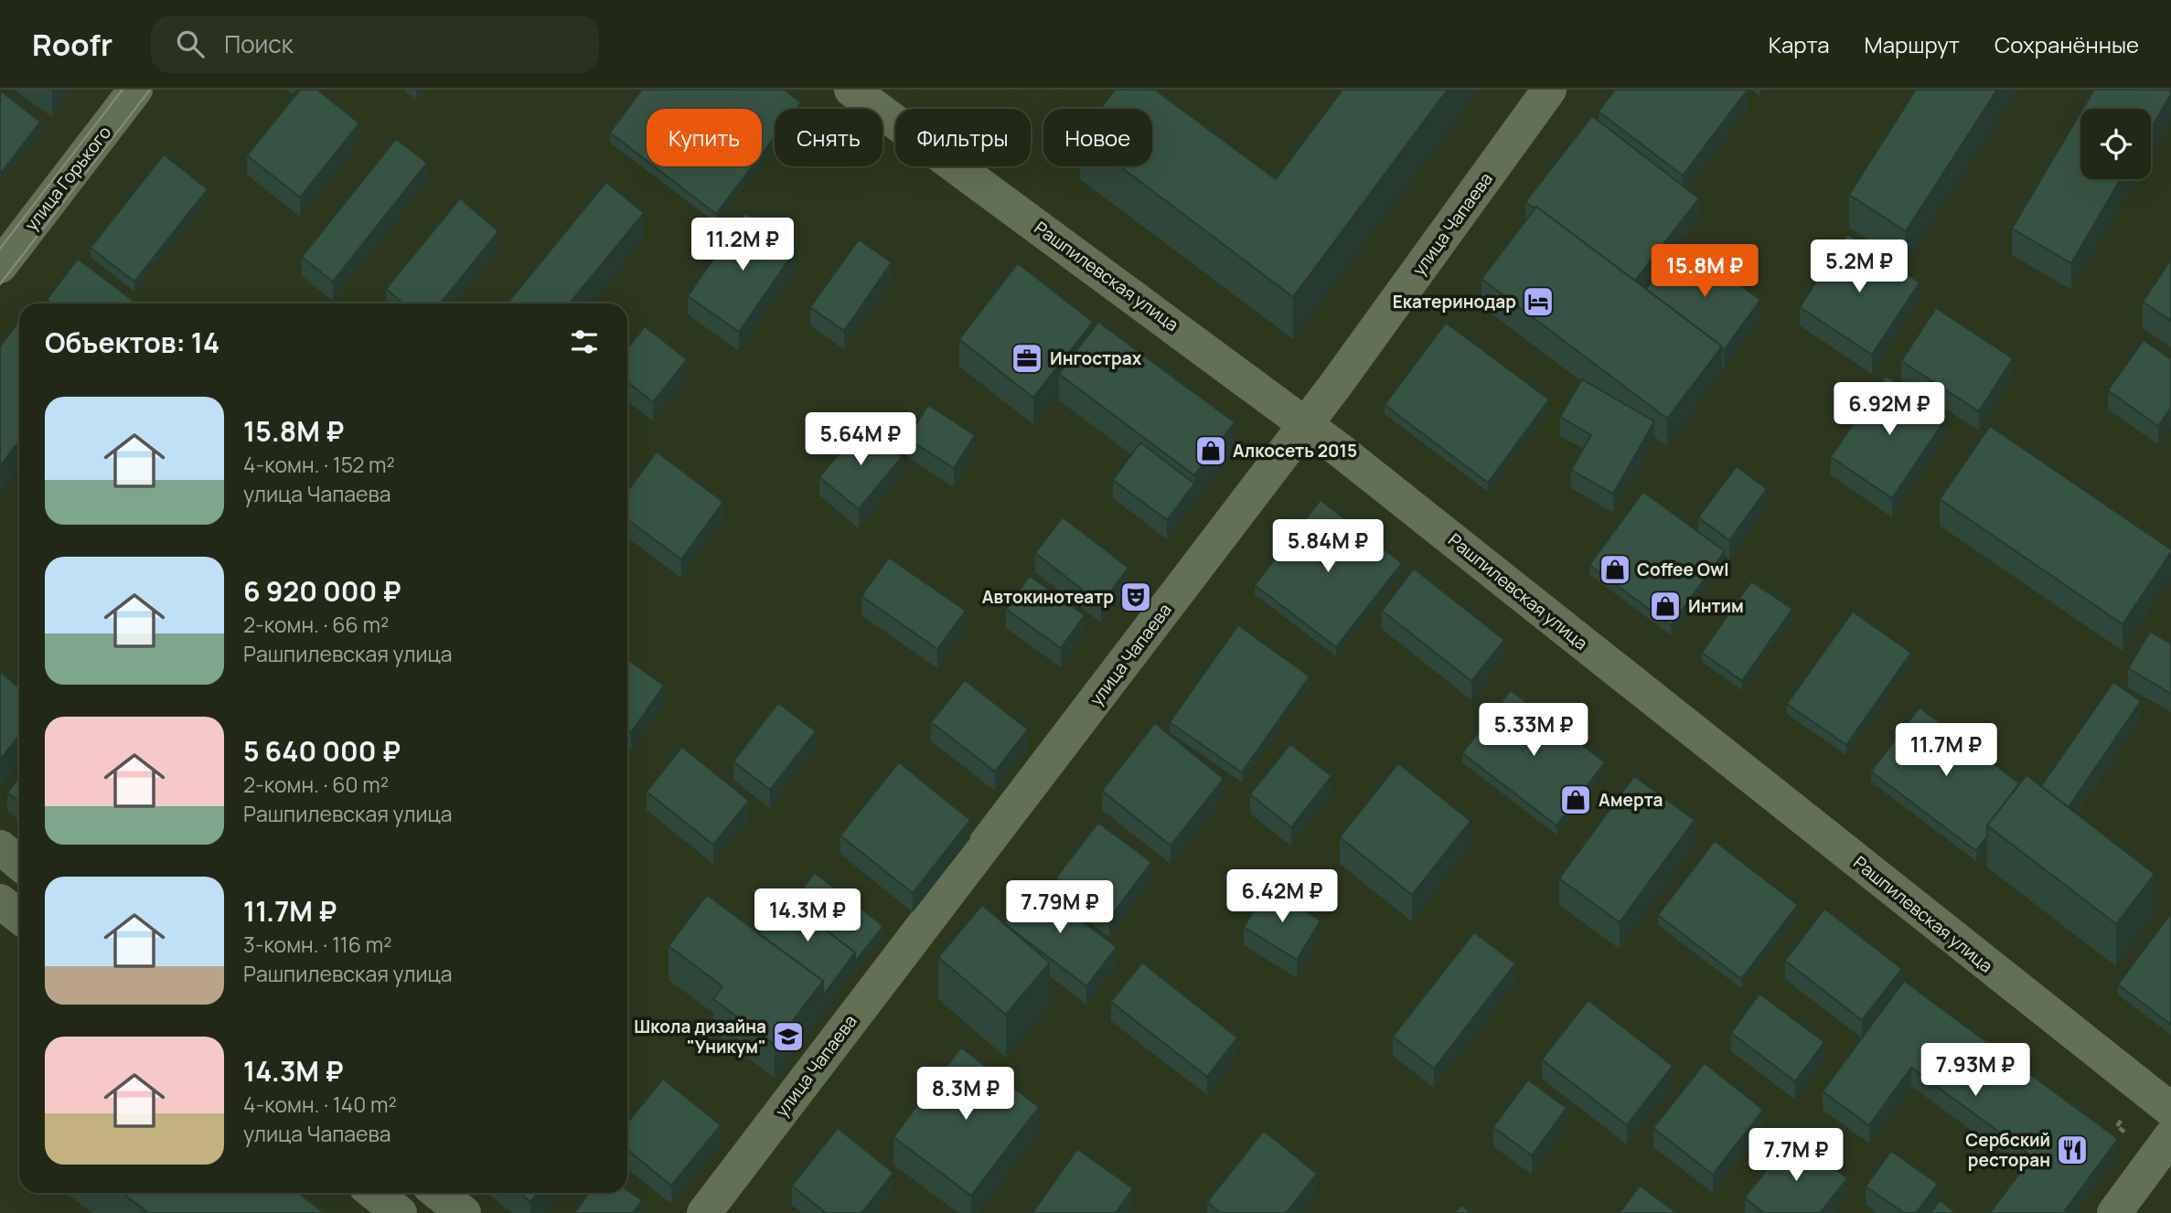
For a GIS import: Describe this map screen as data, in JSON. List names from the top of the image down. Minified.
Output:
{"streets":{"street":["улица Горького","улица Чапаева","Рашпилевская улица"]},"crossings":[["улица Чапаева","Рашпилевская улица"]],"places":{"hotel":["Екатеринодар"],"office":["Ингострах"],"shop":["Алкосеть 2015","Coffee Owl","Интим","Амерта"],"theatre":["Автокинотеатр"],"school or university":["Школа дизайна \"Уникум\""],"restaurant":["Сербский ресторан"]},"page":{"header":"Roofr","search":"Поиск","nav":["Карта","Маршрут","Сохранённые"],"chip":["Купить","Снять","Фильтры","Новое"],"price":["11.2M ₽","5.2M ₽","15.8M ₽","6.92M ₽","5.64M ₽","5.84M ₽","5.33M ₽","11.7M ₽","6.42M ₽","7.79M ₽","14.3M ₽","7.93M ₽","8.3M ₽","7.7M ₽"],"heading":"Объектов: 14","list":[{"name":"15.8M ₽","note":"4-комн. · 152 m² · улица Чапаева"},{"name":"6 920 000 ₽","note":"2-комн. · 66 m² · Рашпилевская улица"},{"name":"5 640 000 ₽","note":"2-комн. · 60 m² · Рашпилевская улица"},{"name":"11.7M ₽","note":"3-комн. · 116 m² · Рашпилевская улица"},{"name":"14.3M ₽","note":"4-комн. · 140 m² · улица Чапаева"}]}}
